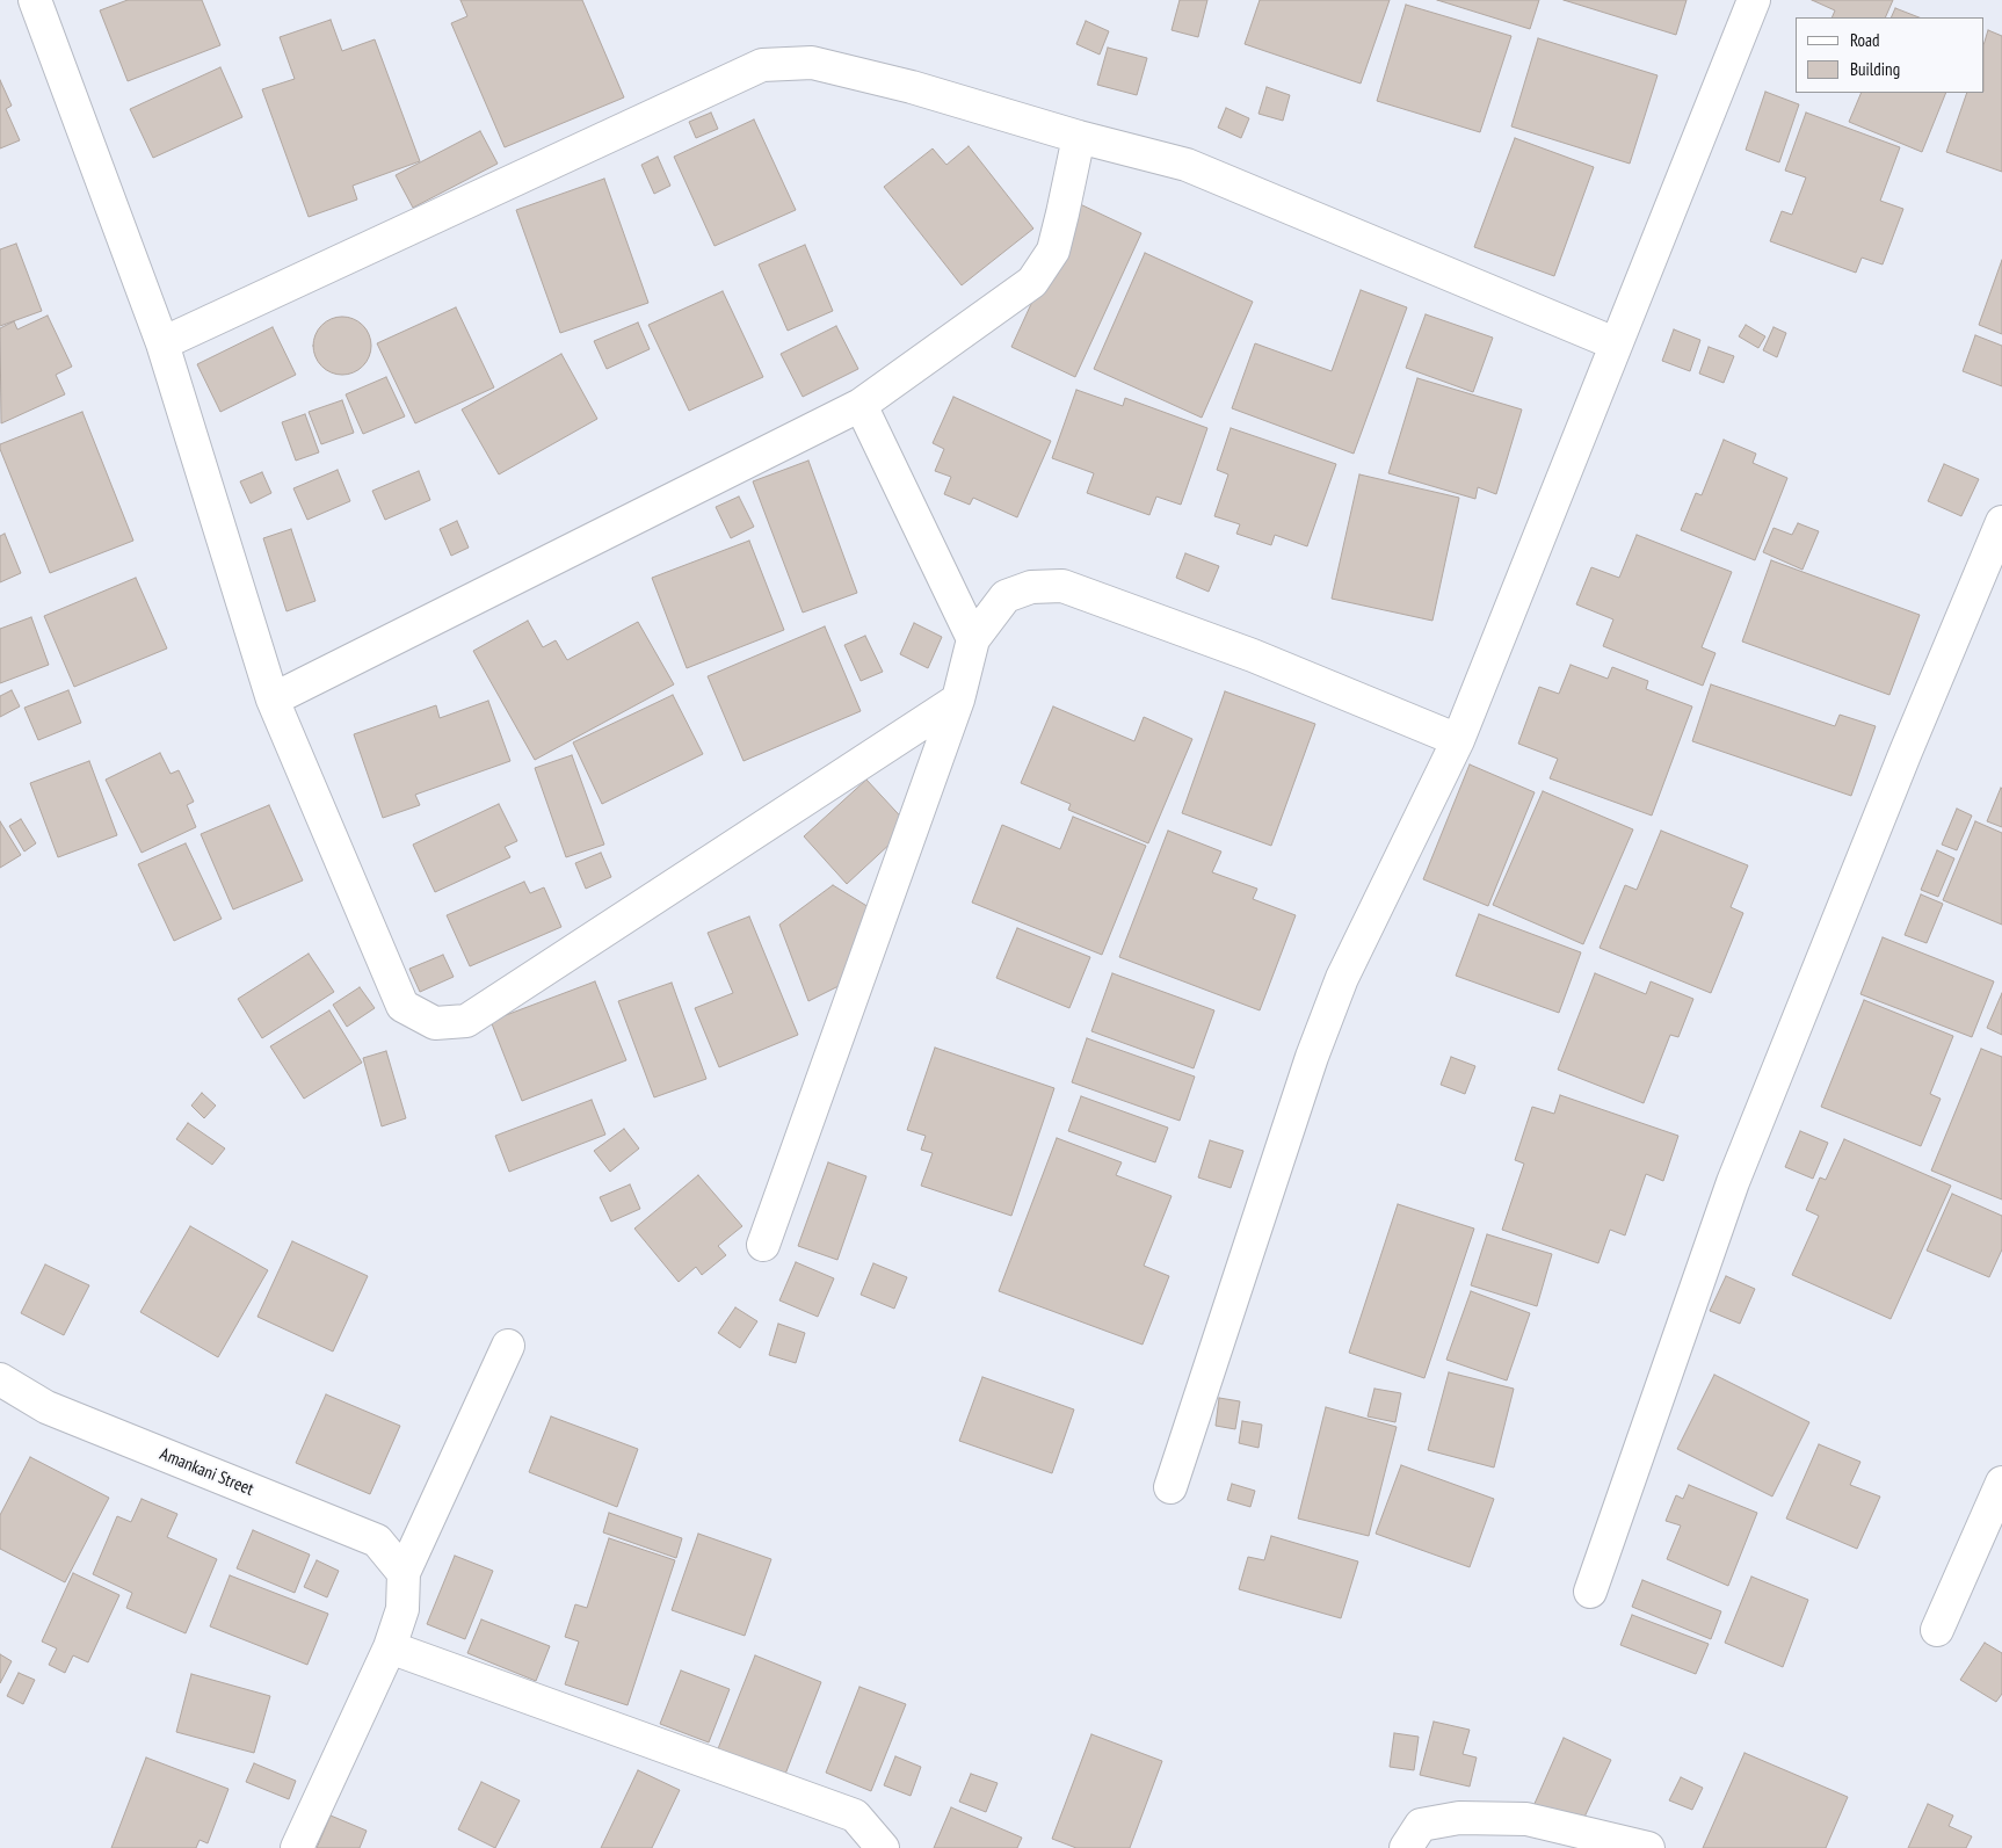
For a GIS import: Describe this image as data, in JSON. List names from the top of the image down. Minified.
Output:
{"streets":{"street":["Amankani Street"]},"legend":["Road","Building"]}
